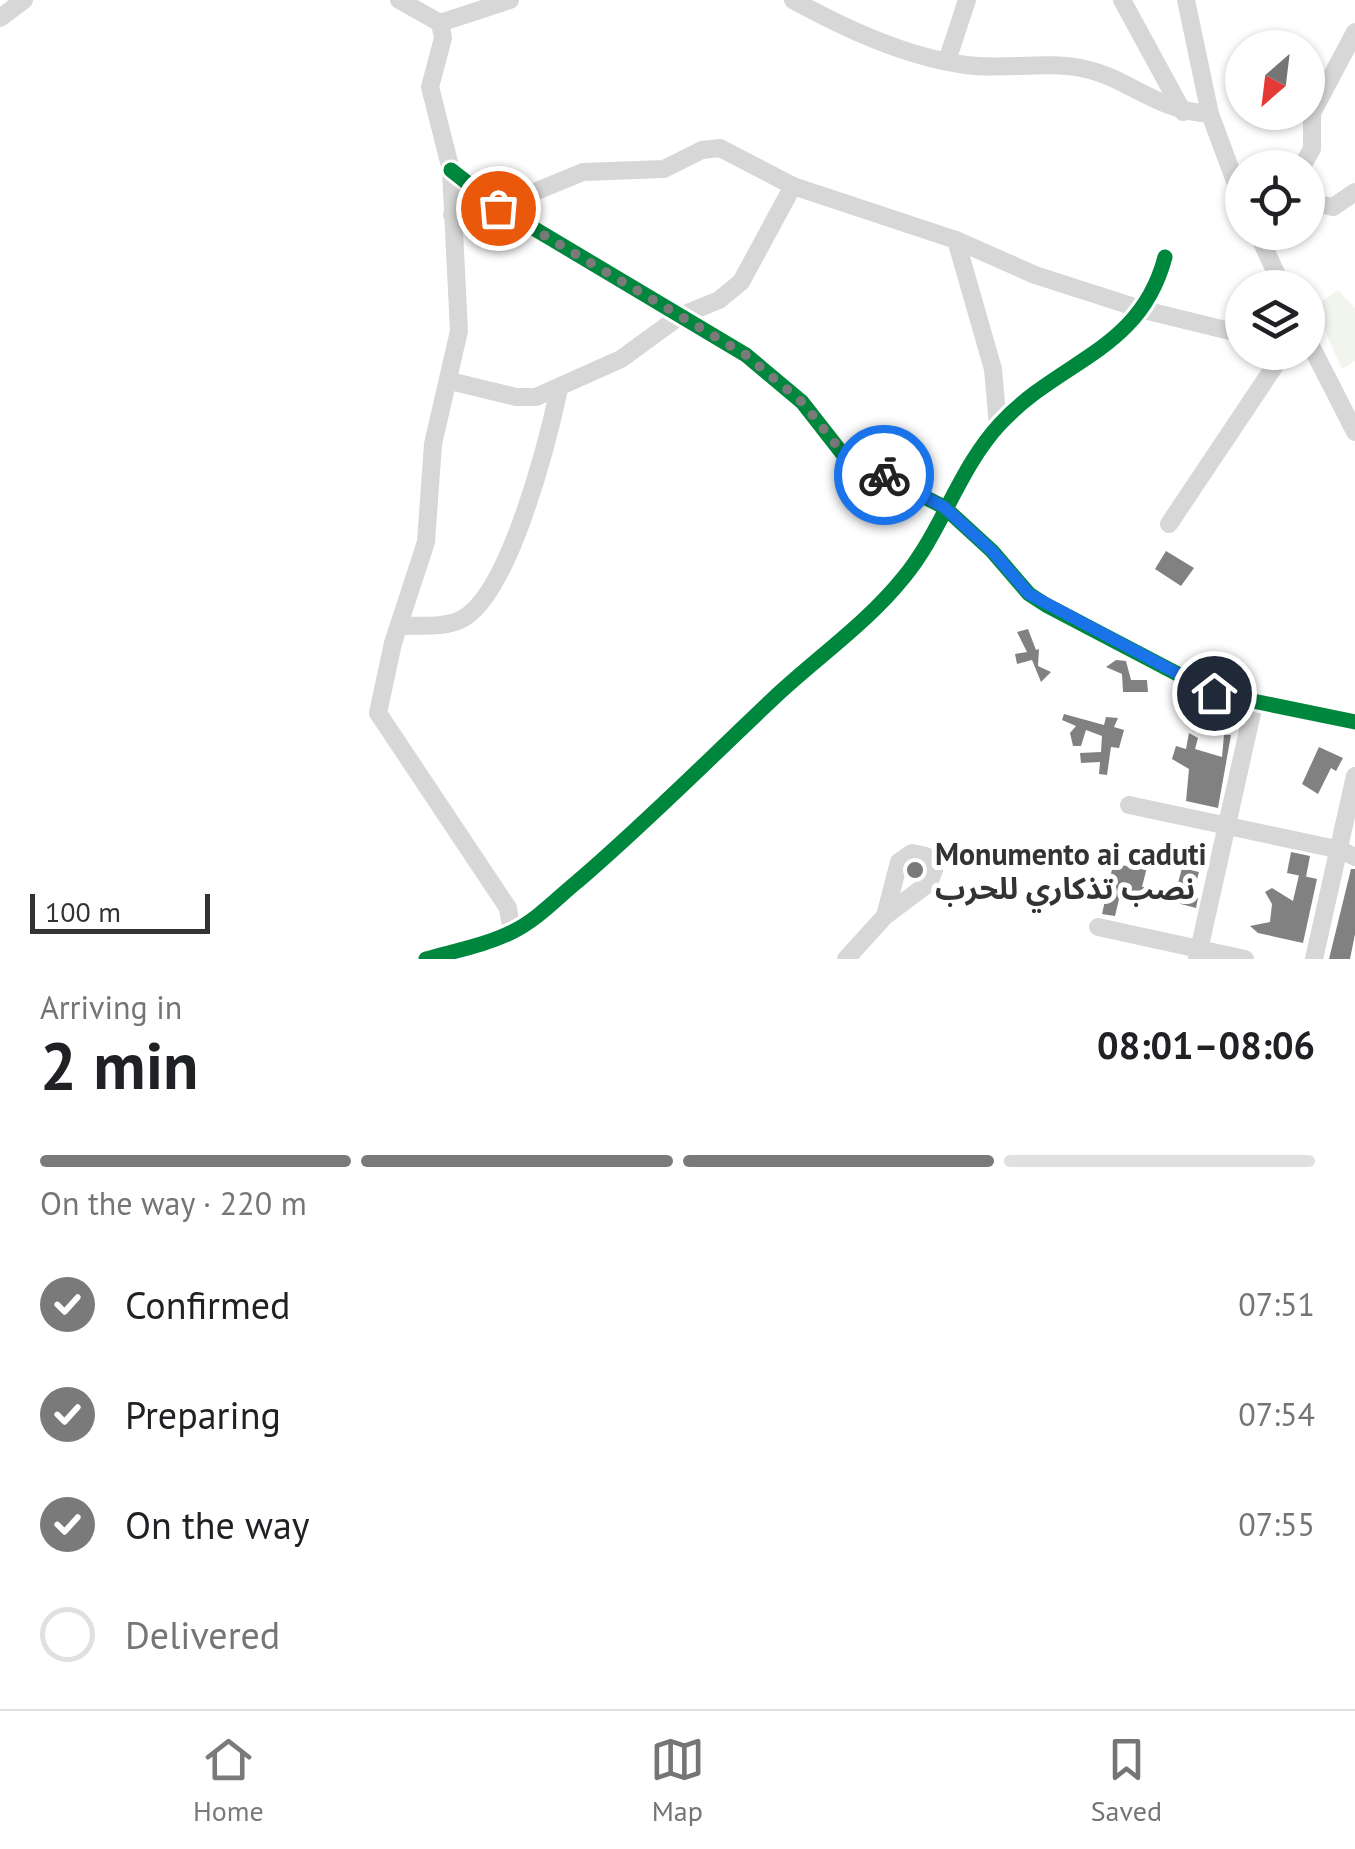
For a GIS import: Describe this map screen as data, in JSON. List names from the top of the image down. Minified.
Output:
{"places":["Monumento ai caduti نصب تذكاري للحرب"],"scale_bar":"100 m","north":"bottom left","page":{"scale":"100 m","heading":["2 min","Arriving in","08:01–08:06"],"bar":"On the way · 220 m","list":[["Confirmed","07:51"],["Preparing","07:54"],["On the way","07:55"],"Delivered"],"tabs":["Home","Map","Saved"]}}
